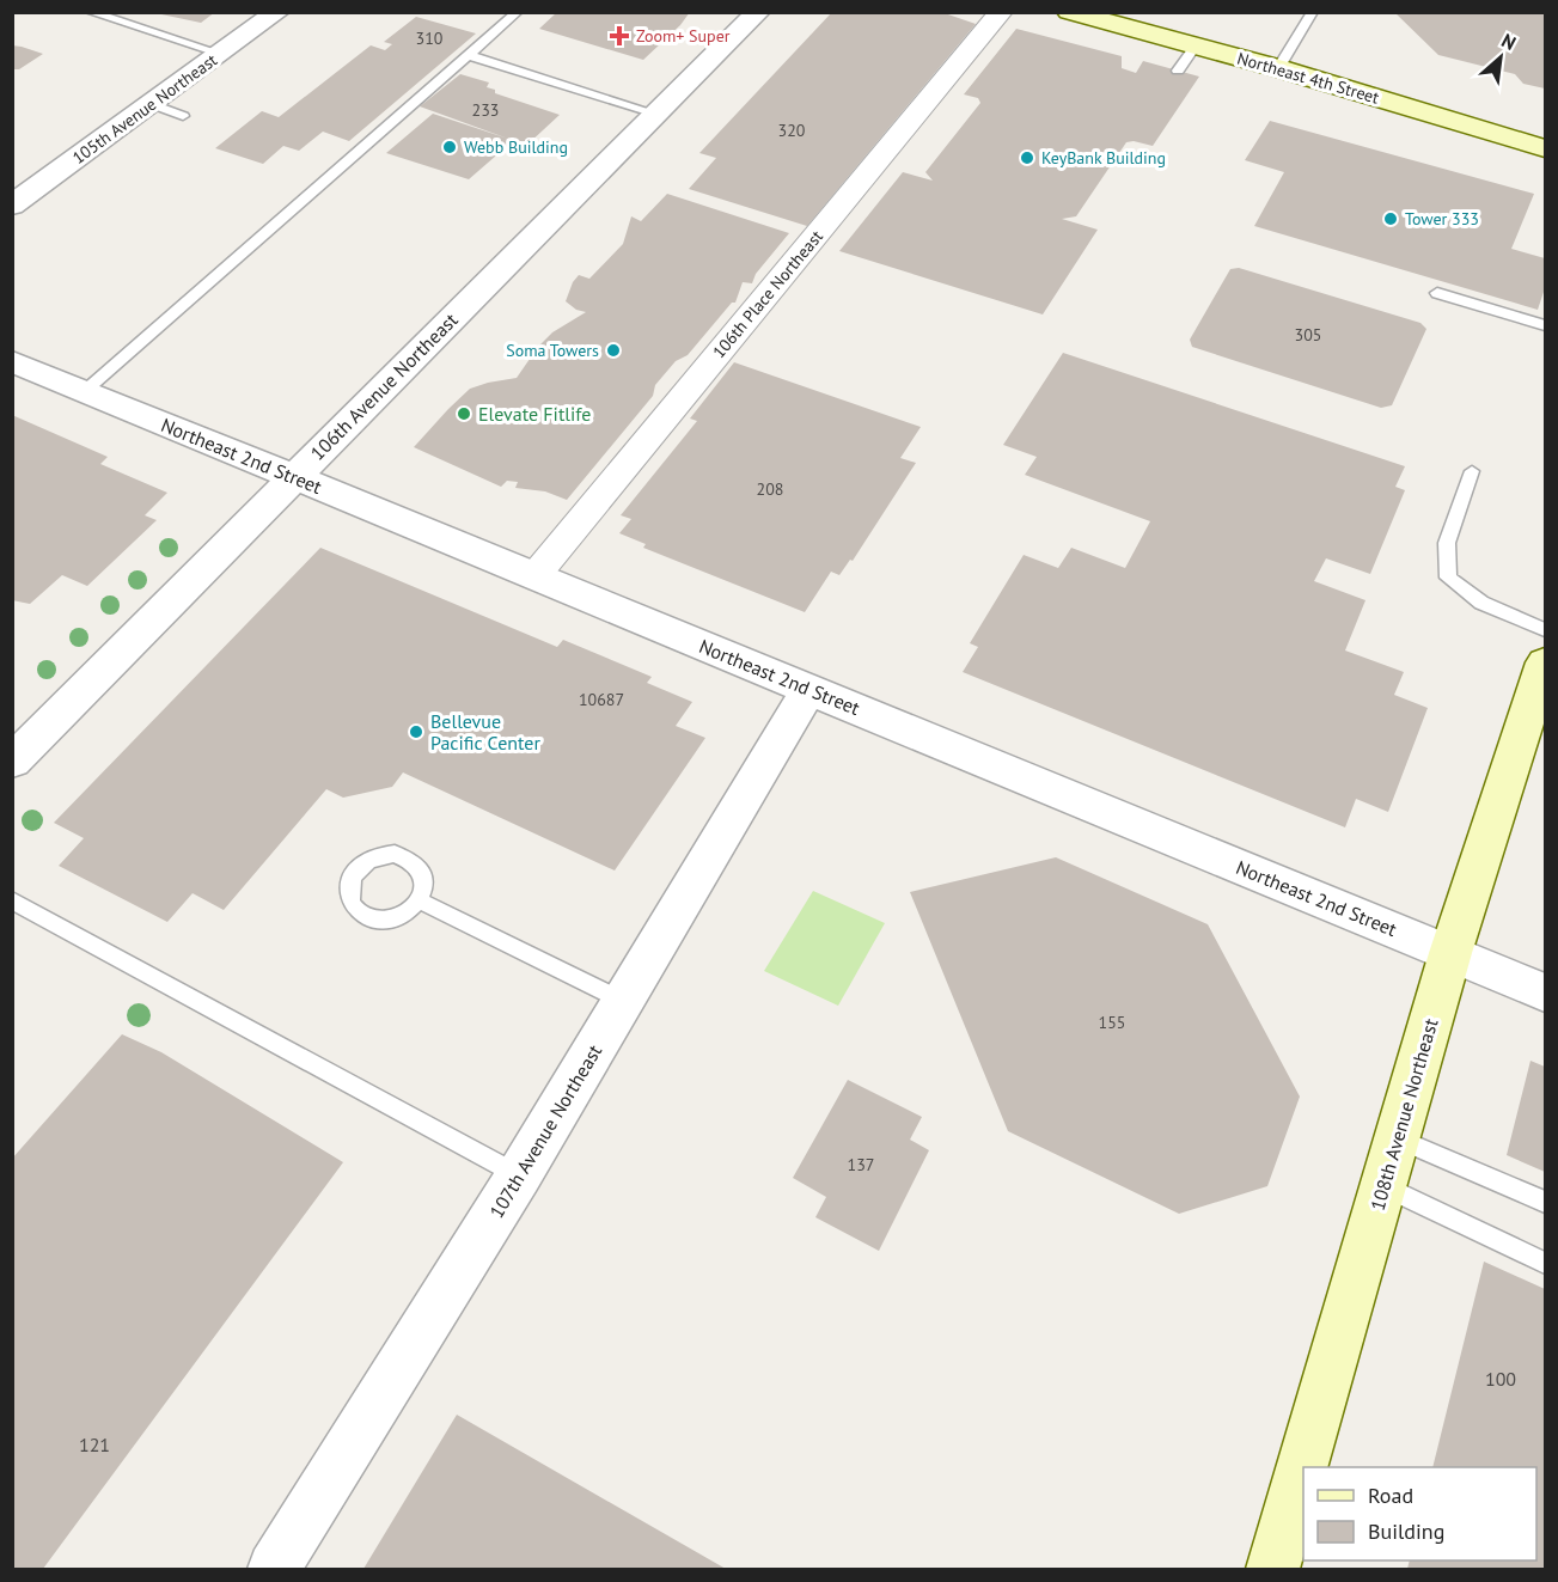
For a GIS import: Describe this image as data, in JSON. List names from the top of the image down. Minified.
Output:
{"streets":{"main road":["Northeast 4th Street","108th Avenue Northeast"],"street":["105th Avenue Northeast","106th Place Northeast","106th Avenue Northeast","Northeast 2nd Street","107th Avenue Northeast"]},"crossings":[["106th Place Northeast","Northeast 2nd Street"],["106th Avenue Northeast","Northeast 2nd Street"],["Northeast 2nd Street","108th Avenue Northeast"],["Northeast 2nd Street","107th Avenue Northeast"]],"places":{"health":["Zoom+ Super"],"other":["Webb Building","KeyBank Building","Tower 333","Soma Towers","Elevate Fitlife","Bellevue Pacific Center"]},"house_numbers":["310","233","320","305","208","10687","155","137","100","121"],"legend":["Road","Building"],"north":"top right"}
